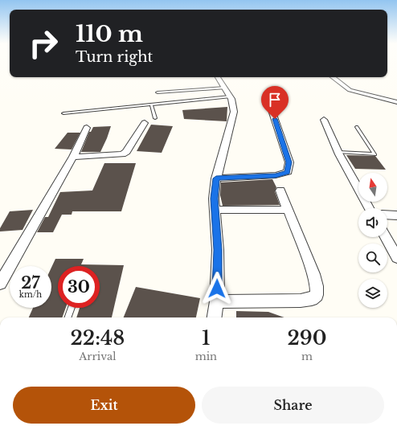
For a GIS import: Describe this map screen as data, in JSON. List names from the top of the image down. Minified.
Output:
{"north":"top","page":{"turn":["110 m","Turn right"],"speed":"27 km/h","limit":"30","eta":["22:48","Arrival","1","min","290","m"],"buttons":["Exit","Share"]}}
